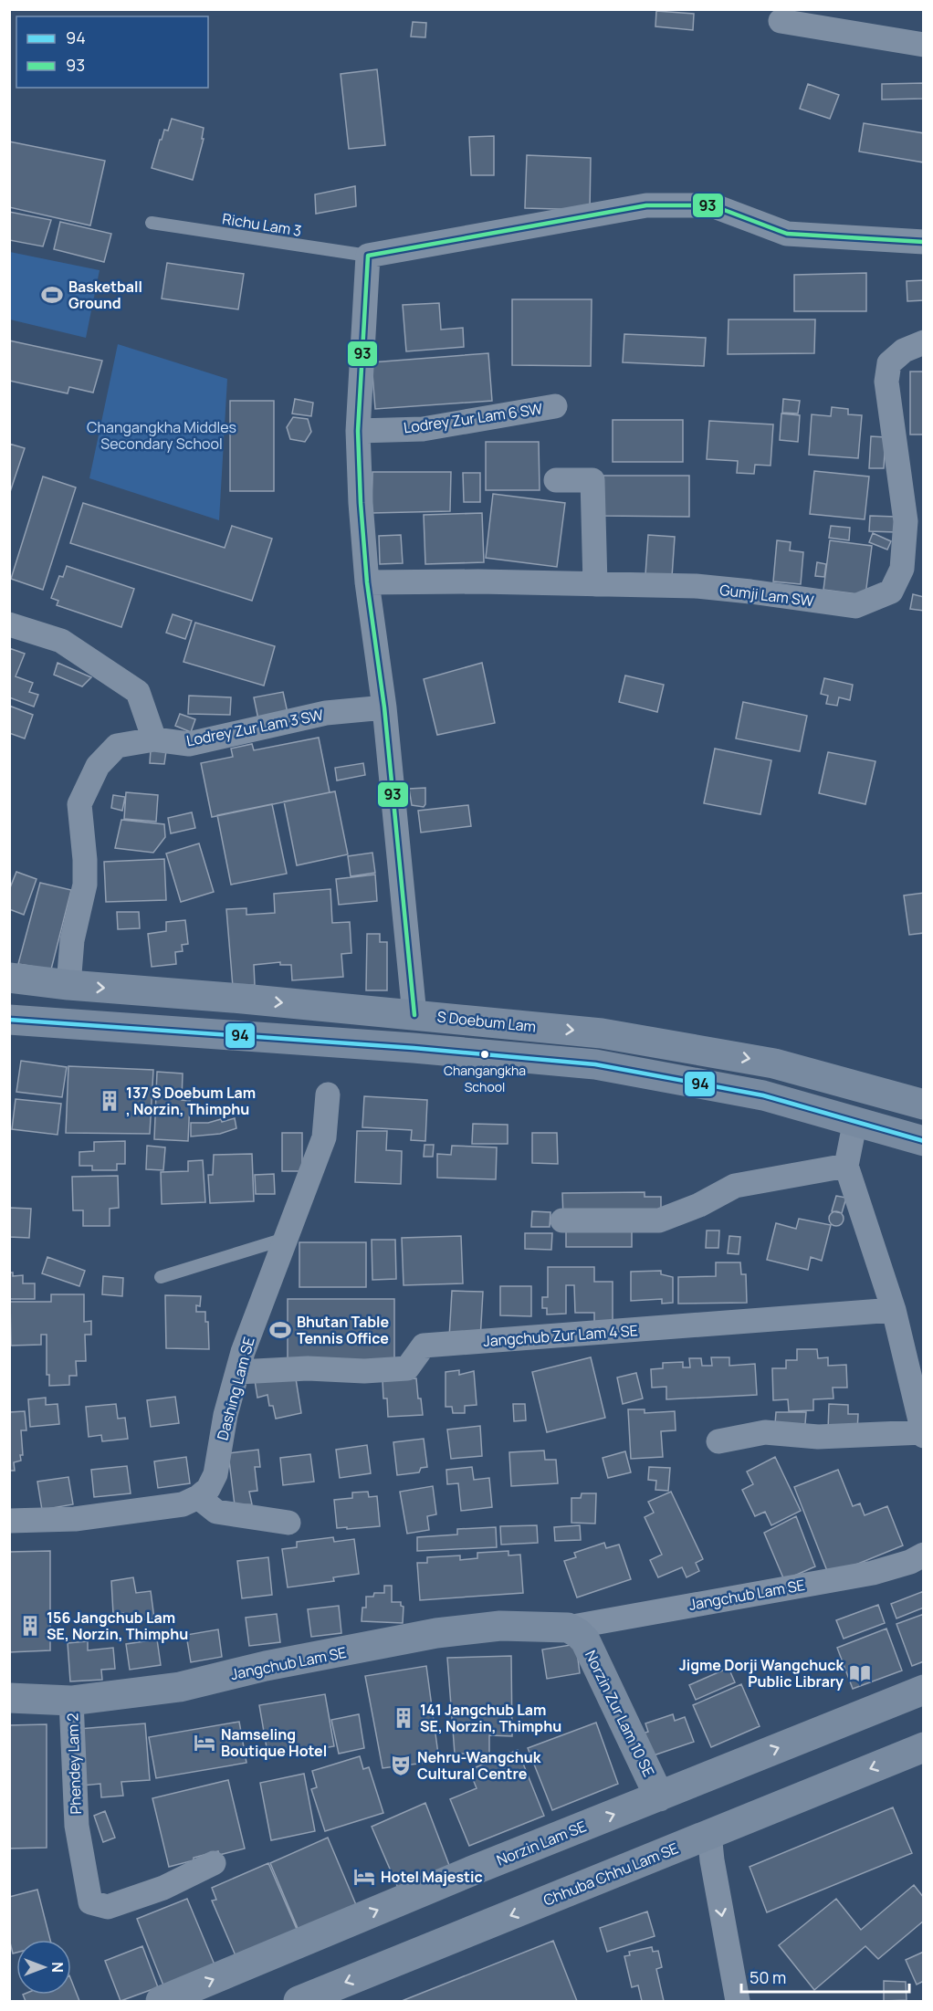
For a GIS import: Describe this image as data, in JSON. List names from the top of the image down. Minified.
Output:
{"streets":{"main road":["S Doebum Lam","Jangchub Lam SE","Norzin Zur Lam 10 SE","Norzin Lam SE","Chhuba Chhu Lam SE"],"street":["Lodrey Zur Lam 6 SW","Gumji Lam SW","Lodrey Zur Lam 3 SW","Jangchub Zur Lam 4 SE","Dashing Lam SE","Phendey Lam 2"],"lane":["Richu Lam 3"]},"crossings":[["Lodrey Zur Lam 3 SW","S Doebum Lam"],["Jangchub Zur Lam 4 SE","Dashing Lam SE"],["Jangchub Lam SE","Norzin Zur Lam 10 SE"],["Jangchub Lam SE","Phendey Lam 2"],["Norzin Zur Lam 10 SE","Norzin Lam SE"]],"one_way":["Norzin Lam SE","Chhuba Chhu Lam SE"],"parks":["Changangkha Middles Secondary School"],"places":{"sports":["Basketball Ground","Bhutan Table Tennis Office"],"other":["Changangkha School"],"building":["137 S Doebum Lam , Norzin, Thimphu","156 Jangchub Lam SE, Norzin, Thimphu","141 Jangchub Lam SE, Norzin, Thimphu"],"library":["Jigme Dorji Wangchuck Public Library"],"hotel":["Namseling Boutique Hotel","Hotel Majestic"],"theatre":["Nehru-Wangchuk Cultural Centre"]},"lines":["transit line 93","transit line 94"],"legend":["94","93"],"scale_bar":"50 m","north":"right"}
